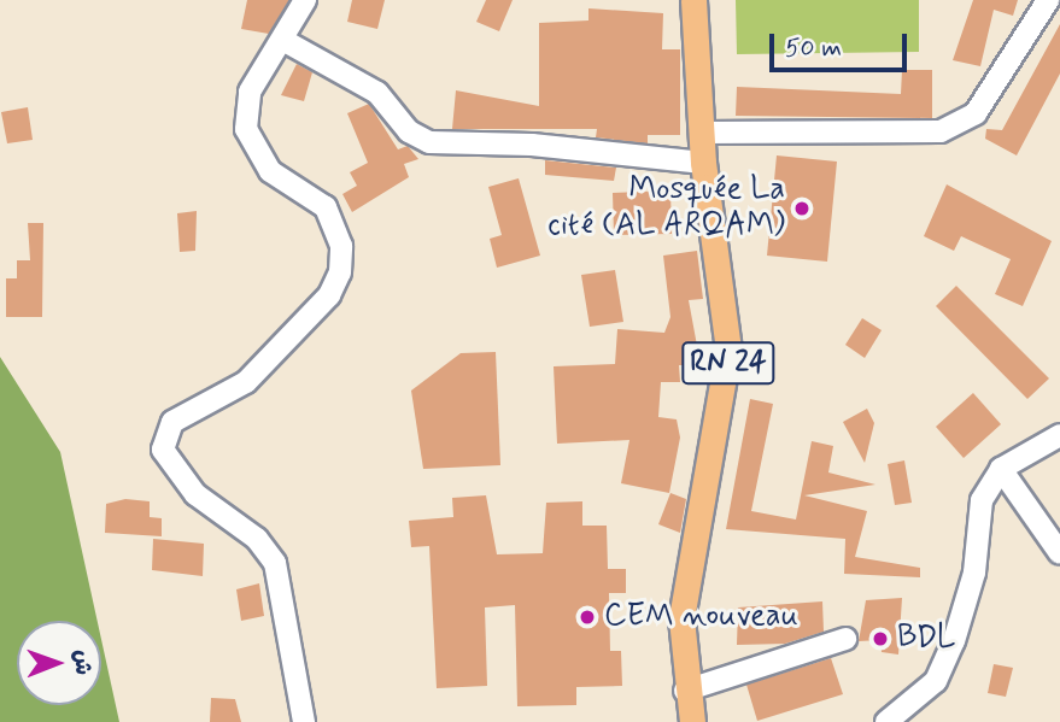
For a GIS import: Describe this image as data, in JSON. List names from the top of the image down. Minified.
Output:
{"streets":{"main road":["RN 24"]},"places":["Mosquée La cité (AL ARQAM)","CEM nouveau","BDL"],"scale_bar":"50 m","north":"right"}
